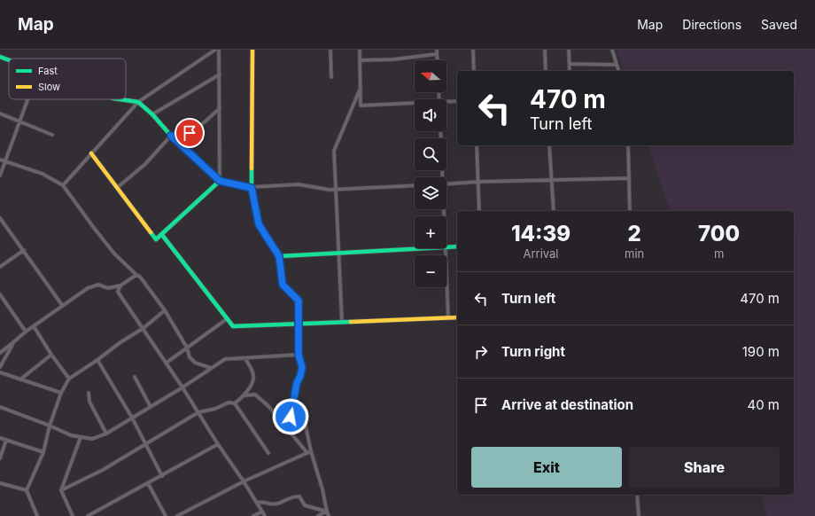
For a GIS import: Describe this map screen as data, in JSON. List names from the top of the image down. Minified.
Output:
{"legend":["Fast","Slow"],"north":"left","page":{"header":"Map","nav":["Map","Directions","Saved"],"map_buttons":["+","−"],"turn":["470 m","Turn left"],"eta":["14:39","Arrival","2","min","700","m"],"list":[{"name":"Turn left","value":"470 m"},{"name":"Turn right","value":"190 m"},{"name":"Arrive at destination","value":"40 m"}],"buttons":["Exit","Share"]}}
